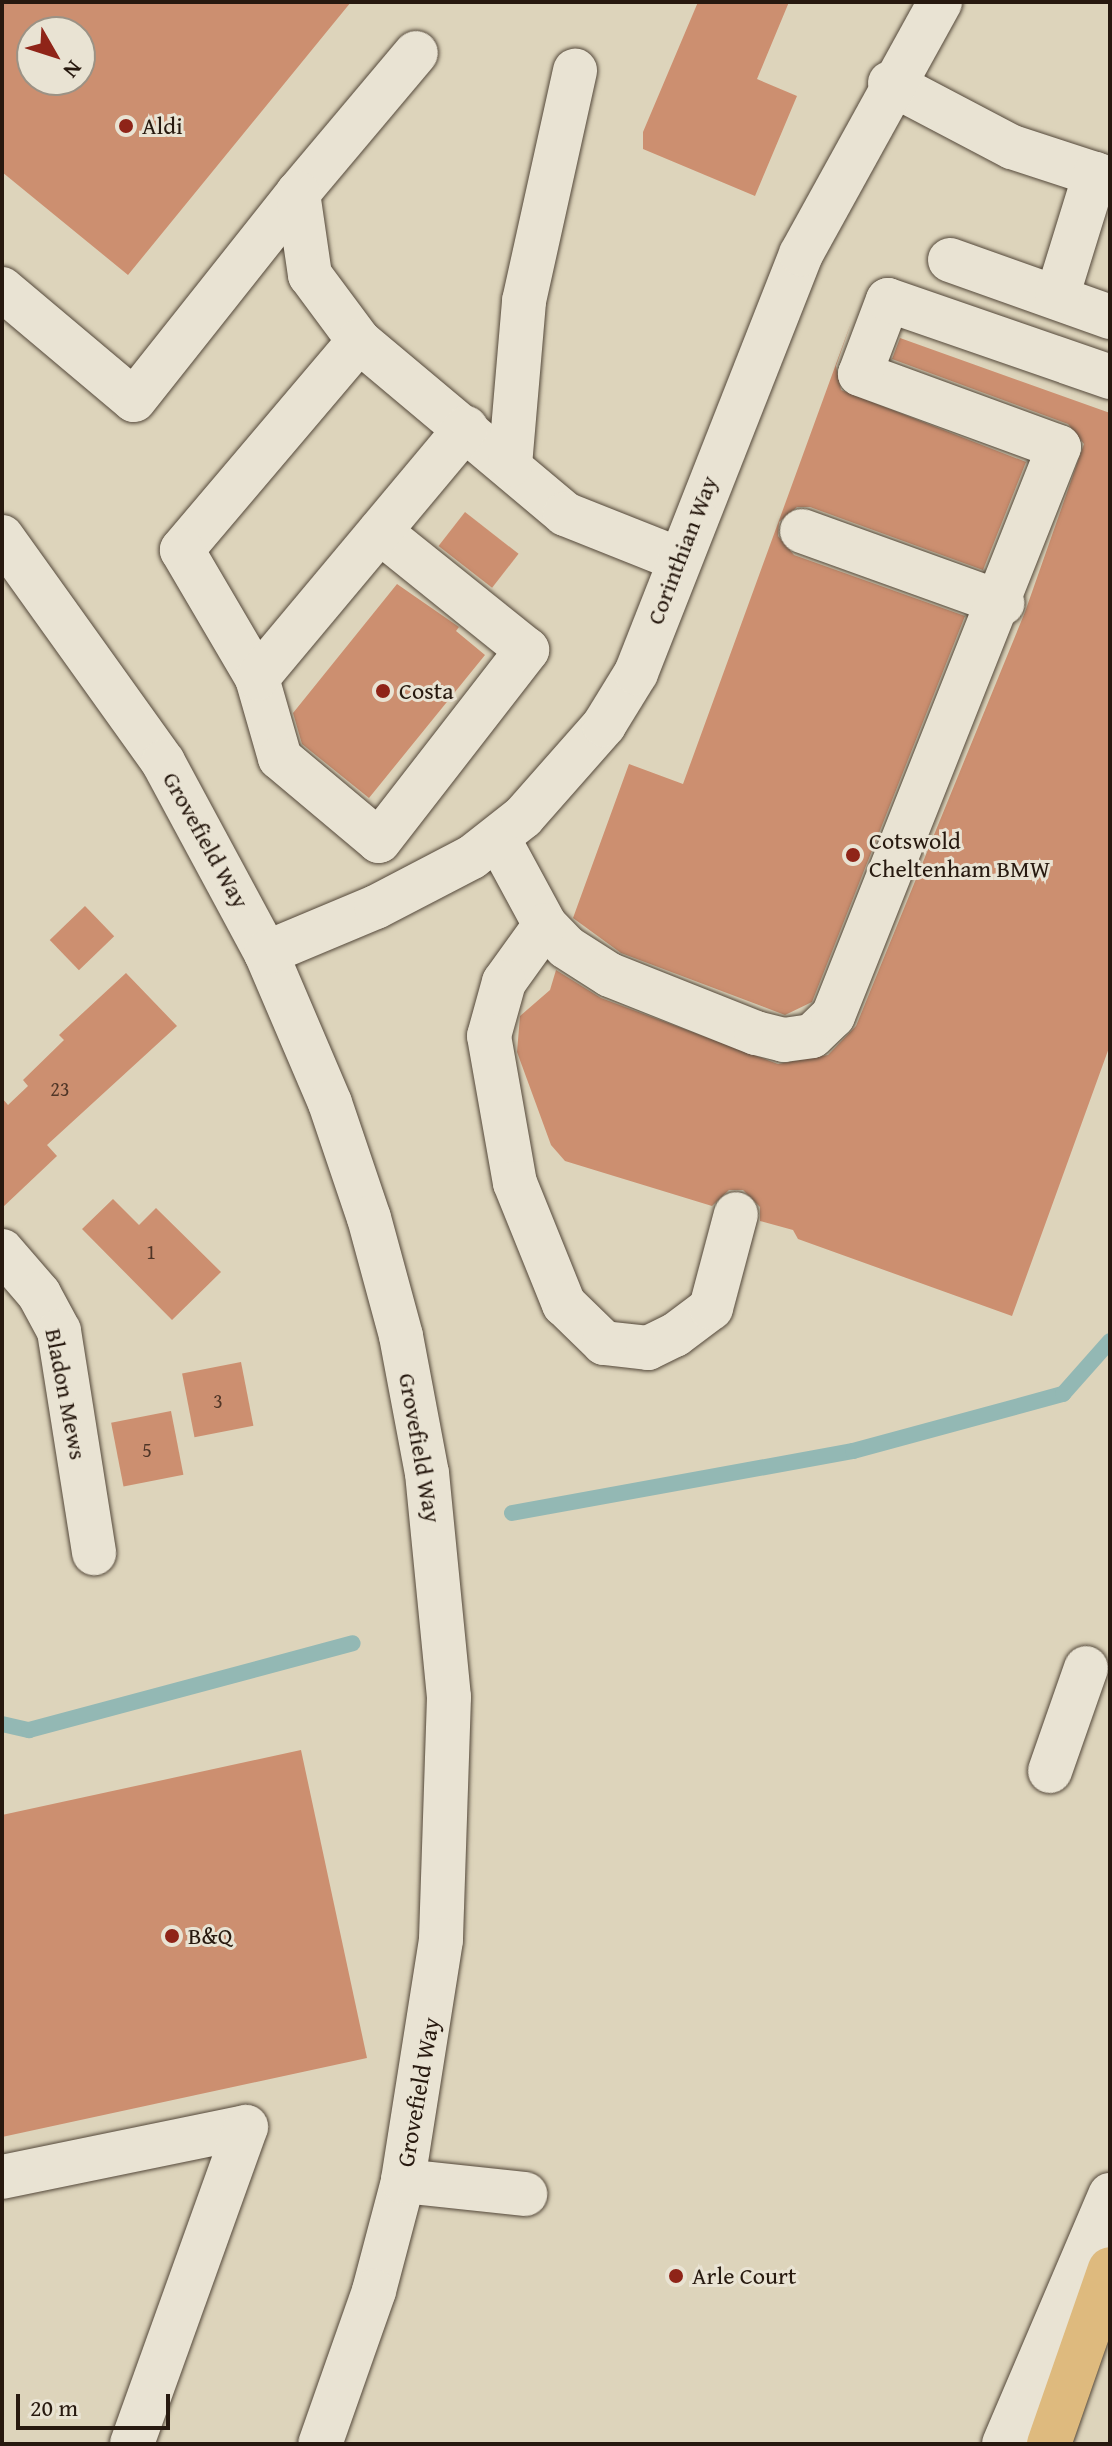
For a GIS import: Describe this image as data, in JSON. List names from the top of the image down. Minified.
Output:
{"streets":{"street":["Corinthian Way","Grovefield Way","Bladon Mews"]},"crossings":[["Corinthian Way","Grovefield Way"]],"places":["Aldi","Costa","Cotswold Cheltenham BMW","B&Q","Arle Court"],"house_numbers":["23","1","3","5"],"scale_bar":"20 m","north":"bottom right"}
